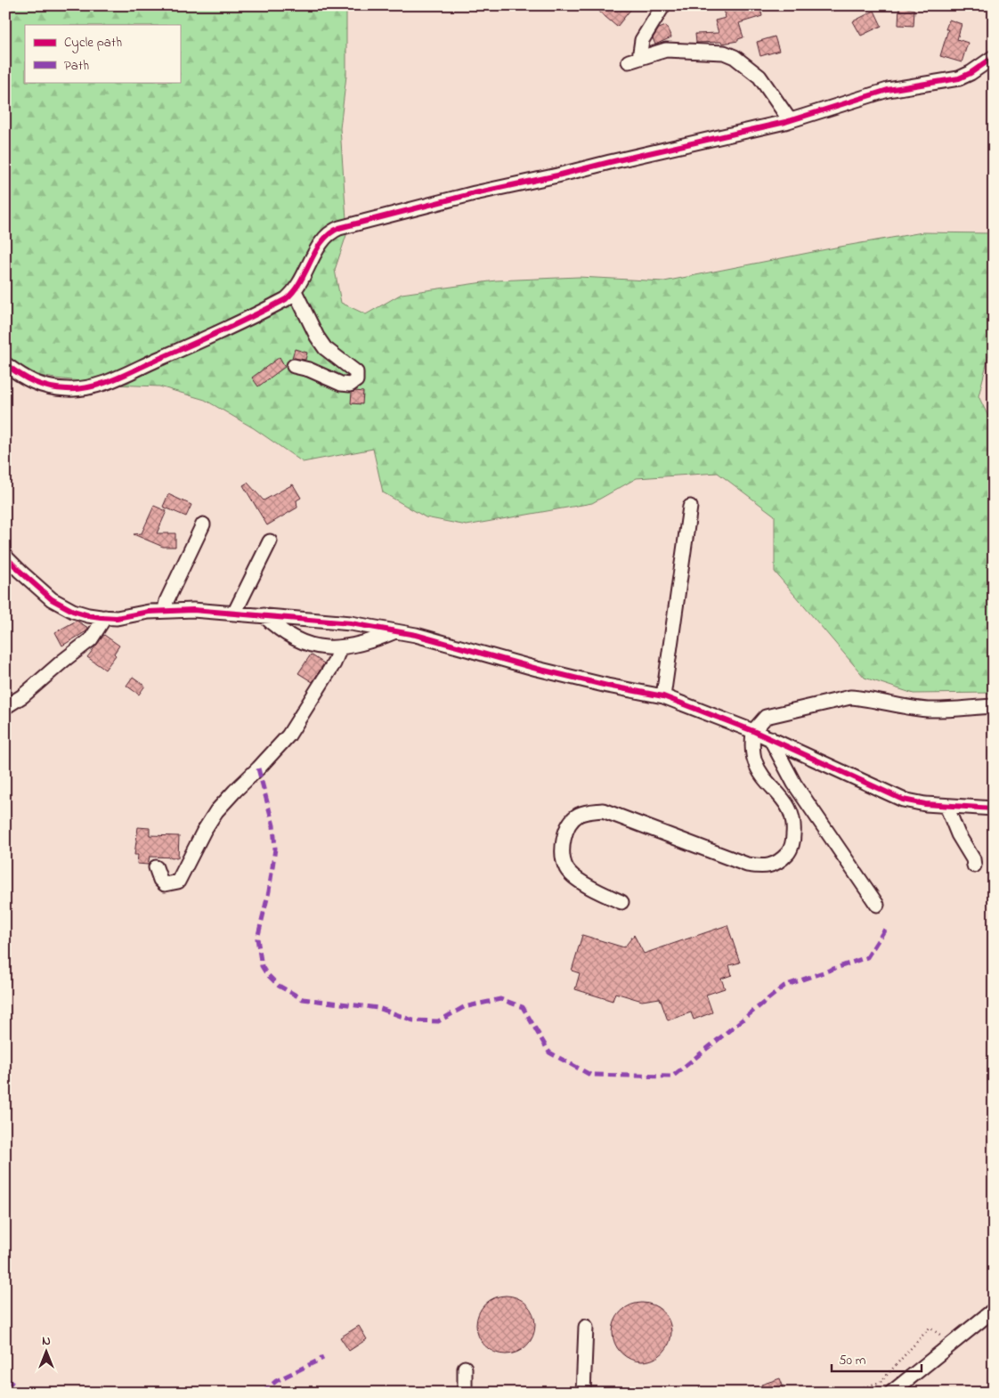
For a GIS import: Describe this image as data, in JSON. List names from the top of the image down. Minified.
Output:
{"legend":["Cycle path","Path"],"scale_bar":"50 m","north":"top"}
